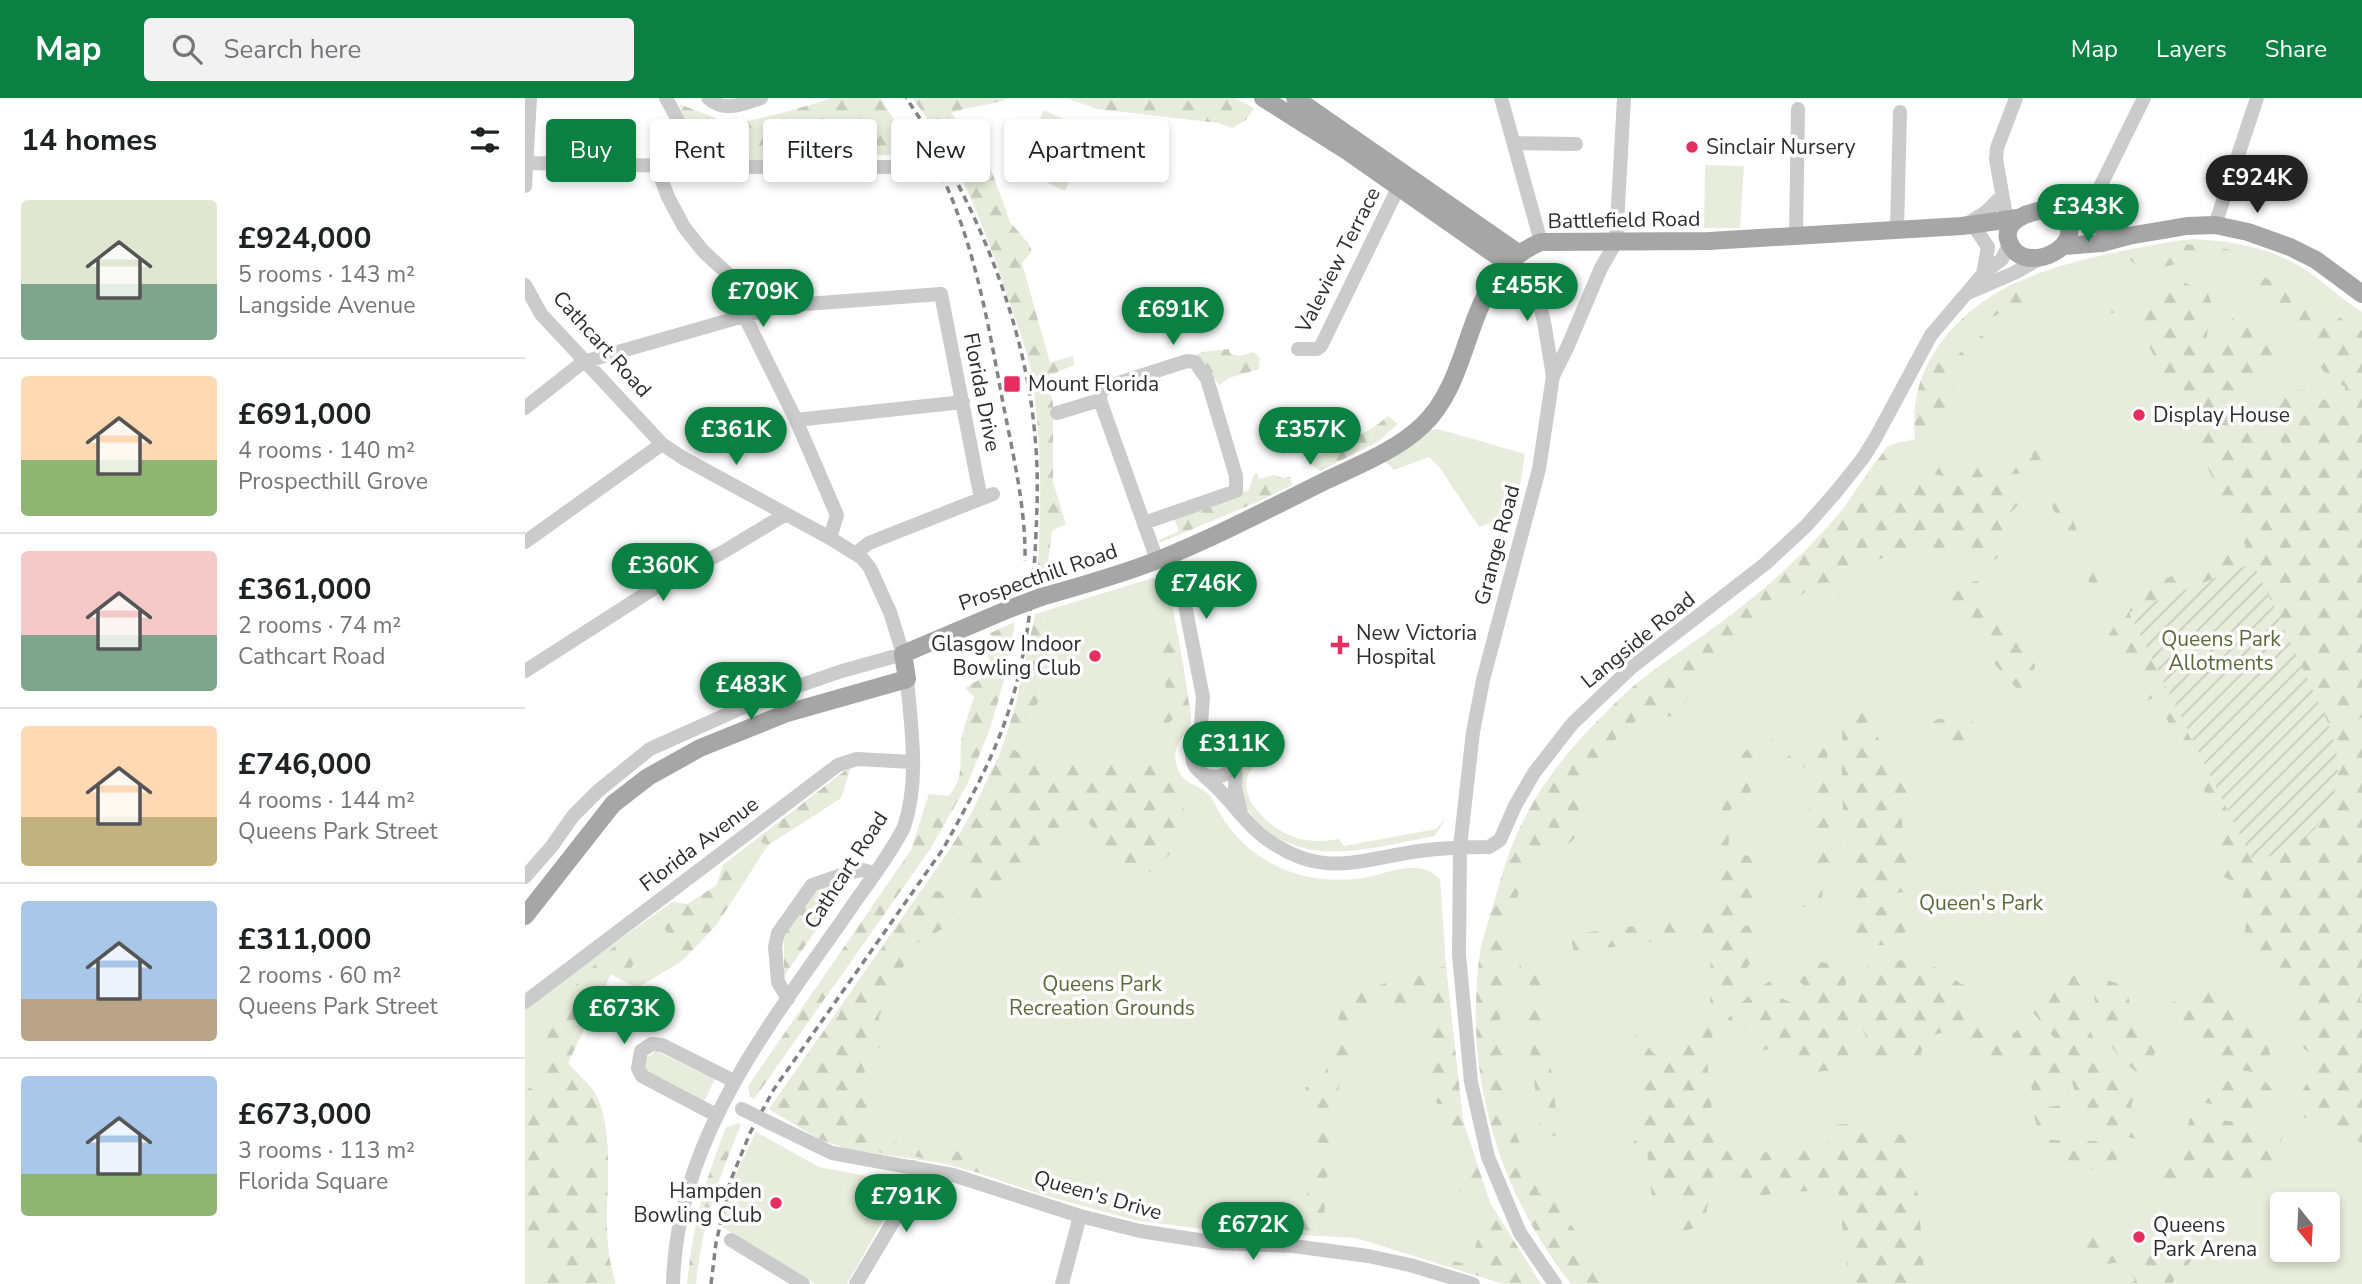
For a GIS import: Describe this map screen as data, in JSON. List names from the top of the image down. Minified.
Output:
{"streets":{"main road":["Battlefield Road","Cathcart Road","Prospecthill Road"],"street":["Valeview Terrace","Florida Drive","Grange Road","Langside Road","Florida Avenue","Queen's Drive"]},"crossings":[["Battlefield Road","Grange Road"],["Battlefield Road","Prospecthill Road"],["Battlefield Road","Langside Road"],["Cathcart Road","Florida Drive"],["Cathcart Road","Prospecthill Road"],["Cathcart Road","Florida Avenue"],["Cathcart Road","Queen's Drive"],["Grange Road","Prospecthill Road"],["Grange Road","Langside Road"]],"parks":["Queens Park Allotments","Queen's Park","Queens Park Recreation Grounds"],"places":{"other":["Sinclair Nursery","Display House","Glasgow Indoor Bowling Club","Hampden Bowling Club","Queens Park Arena"],"transit":["Mount Florida"],"health":["New Victoria Hospital"]},"north":"bottom","page":{"header":"Map","search":"Search here","nav":["Map","Layers","Share"],"heading":"14 homes","chip":["Buy","Rent","Filters","New","Apartment"],"price":["£924K","£343K","£455K","£709K","£691K","£361K","£357K","£360K","£746K","£483K","£311K","£673K","£791K","£672K"],"list":[{"name":"£924,000","note":"5 rooms · 143 m² · Langside Avenue"},{"name":"£691,000","note":"4 rooms · 140 m² · Prospecthill Grove"},{"name":"£361,000","note":"2 rooms · 74 m² · Cathcart Road"},{"name":"£746,000","note":"4 rooms · 144 m² · Queens Park Street"},{"name":"£311,000","note":"2 rooms · 60 m² · Queens Park Street"},{"name":"£673,000","note":"3 rooms · 113 m² · Florida Square"}]}}
